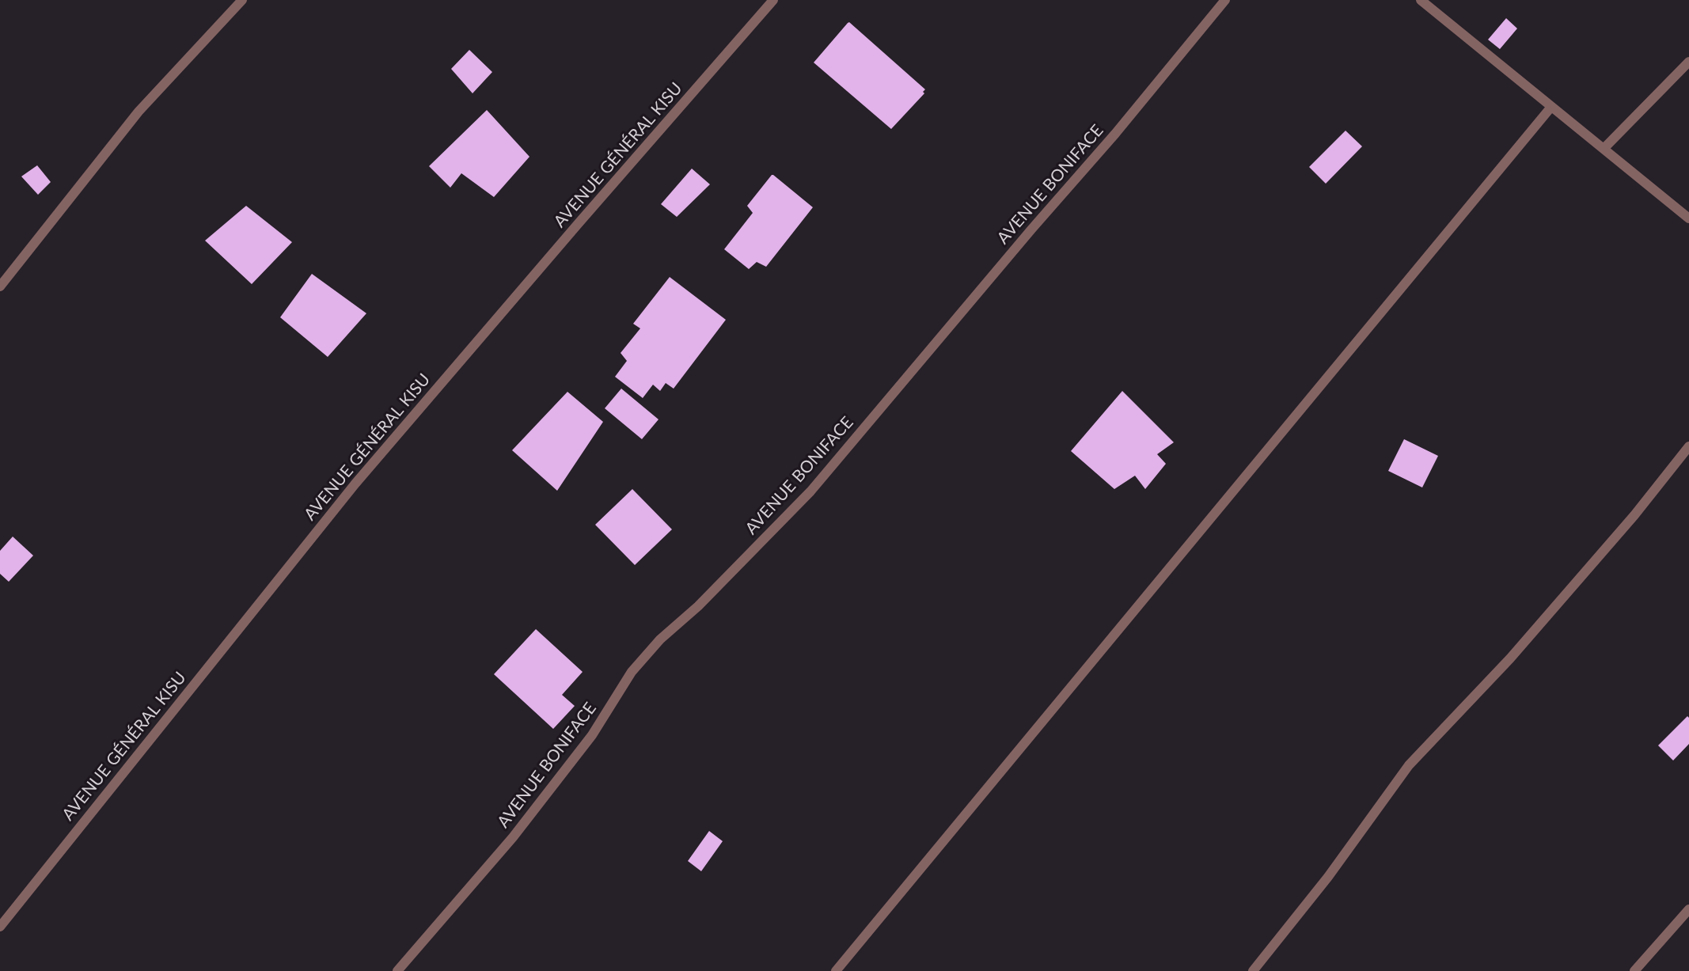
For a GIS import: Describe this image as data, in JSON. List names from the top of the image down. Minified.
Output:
{"streets":{"street":["AVENUE GÉNÉRAL KISU","AVENUE BONIFACE"]}}
